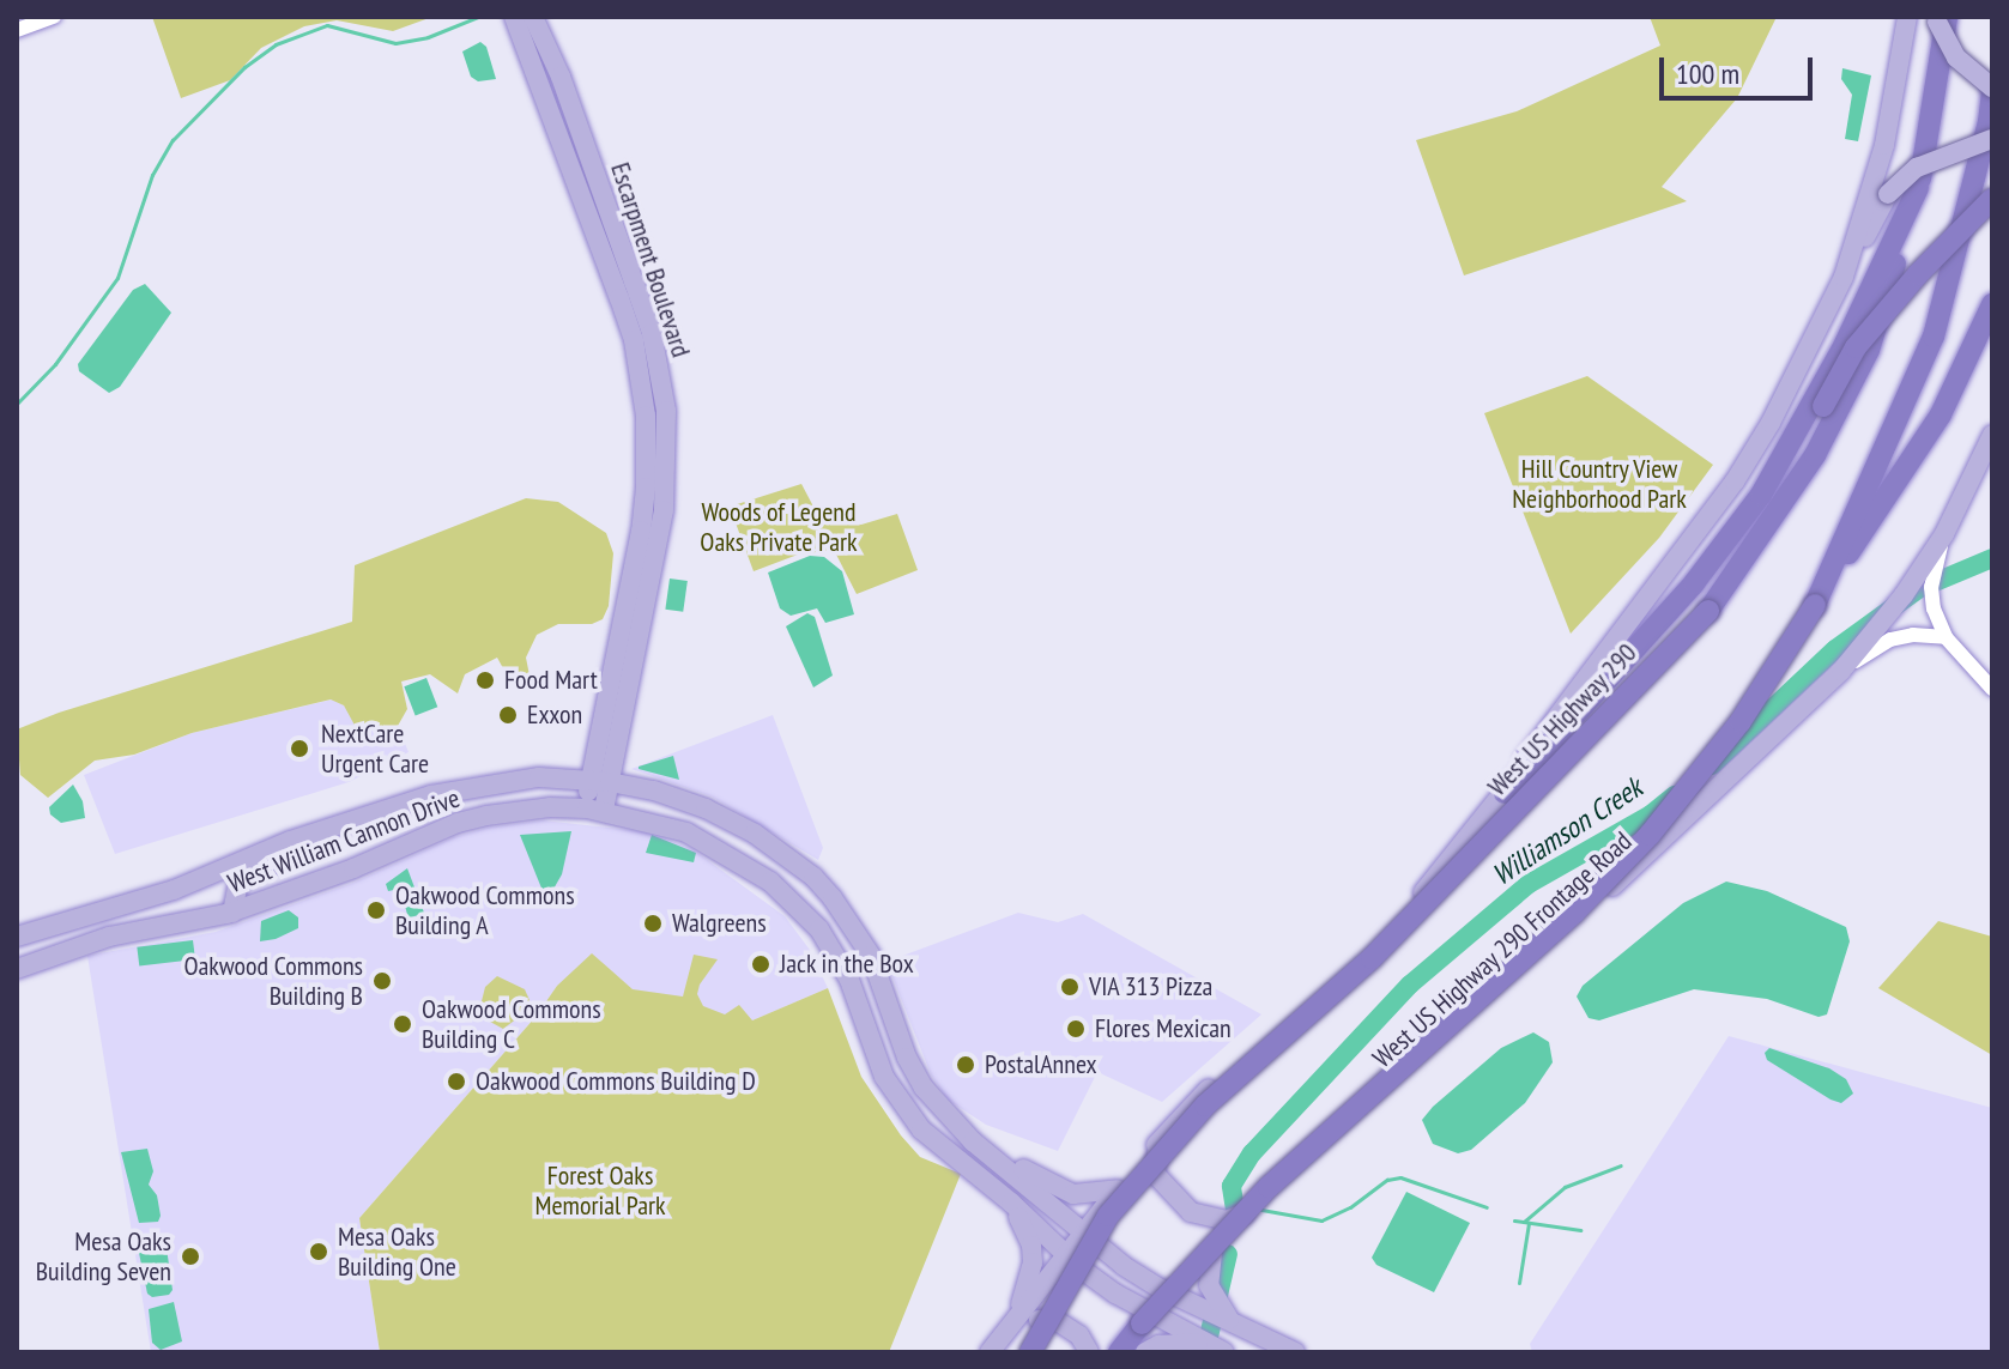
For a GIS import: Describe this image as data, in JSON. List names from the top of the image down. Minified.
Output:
{"streets":{"highway":["West US Highway 290"],"main road":["Escarpment Boulevard","West William Cannon Drive","West US Highway 290 Frontage Road"]},"crossings":[["Escarpment Boulevard","West William Cannon Drive"],["West William Cannon Drive","West US Highway 290 Frontage Road"]],"water":["Williamson Creek"],"parks":["Hill Country View Neighborhood Park","Woods of Legend Oaks Private Park","Forest Oaks Memorial Park"],"places":["Food Mart","Exxon","NextCare Urgent Care","Oakwood Commons Building A","Walgreens","Jack in the Box","Oakwood Commons Building B","VIA 313 Pizza","Oakwood Commons Building C","Flores Mexican","PostalAnnex","Oakwood Commons Building D","Mesa Oaks Building One","Mesa Oaks Building Seven"],"scale_bar":"100 m"}
